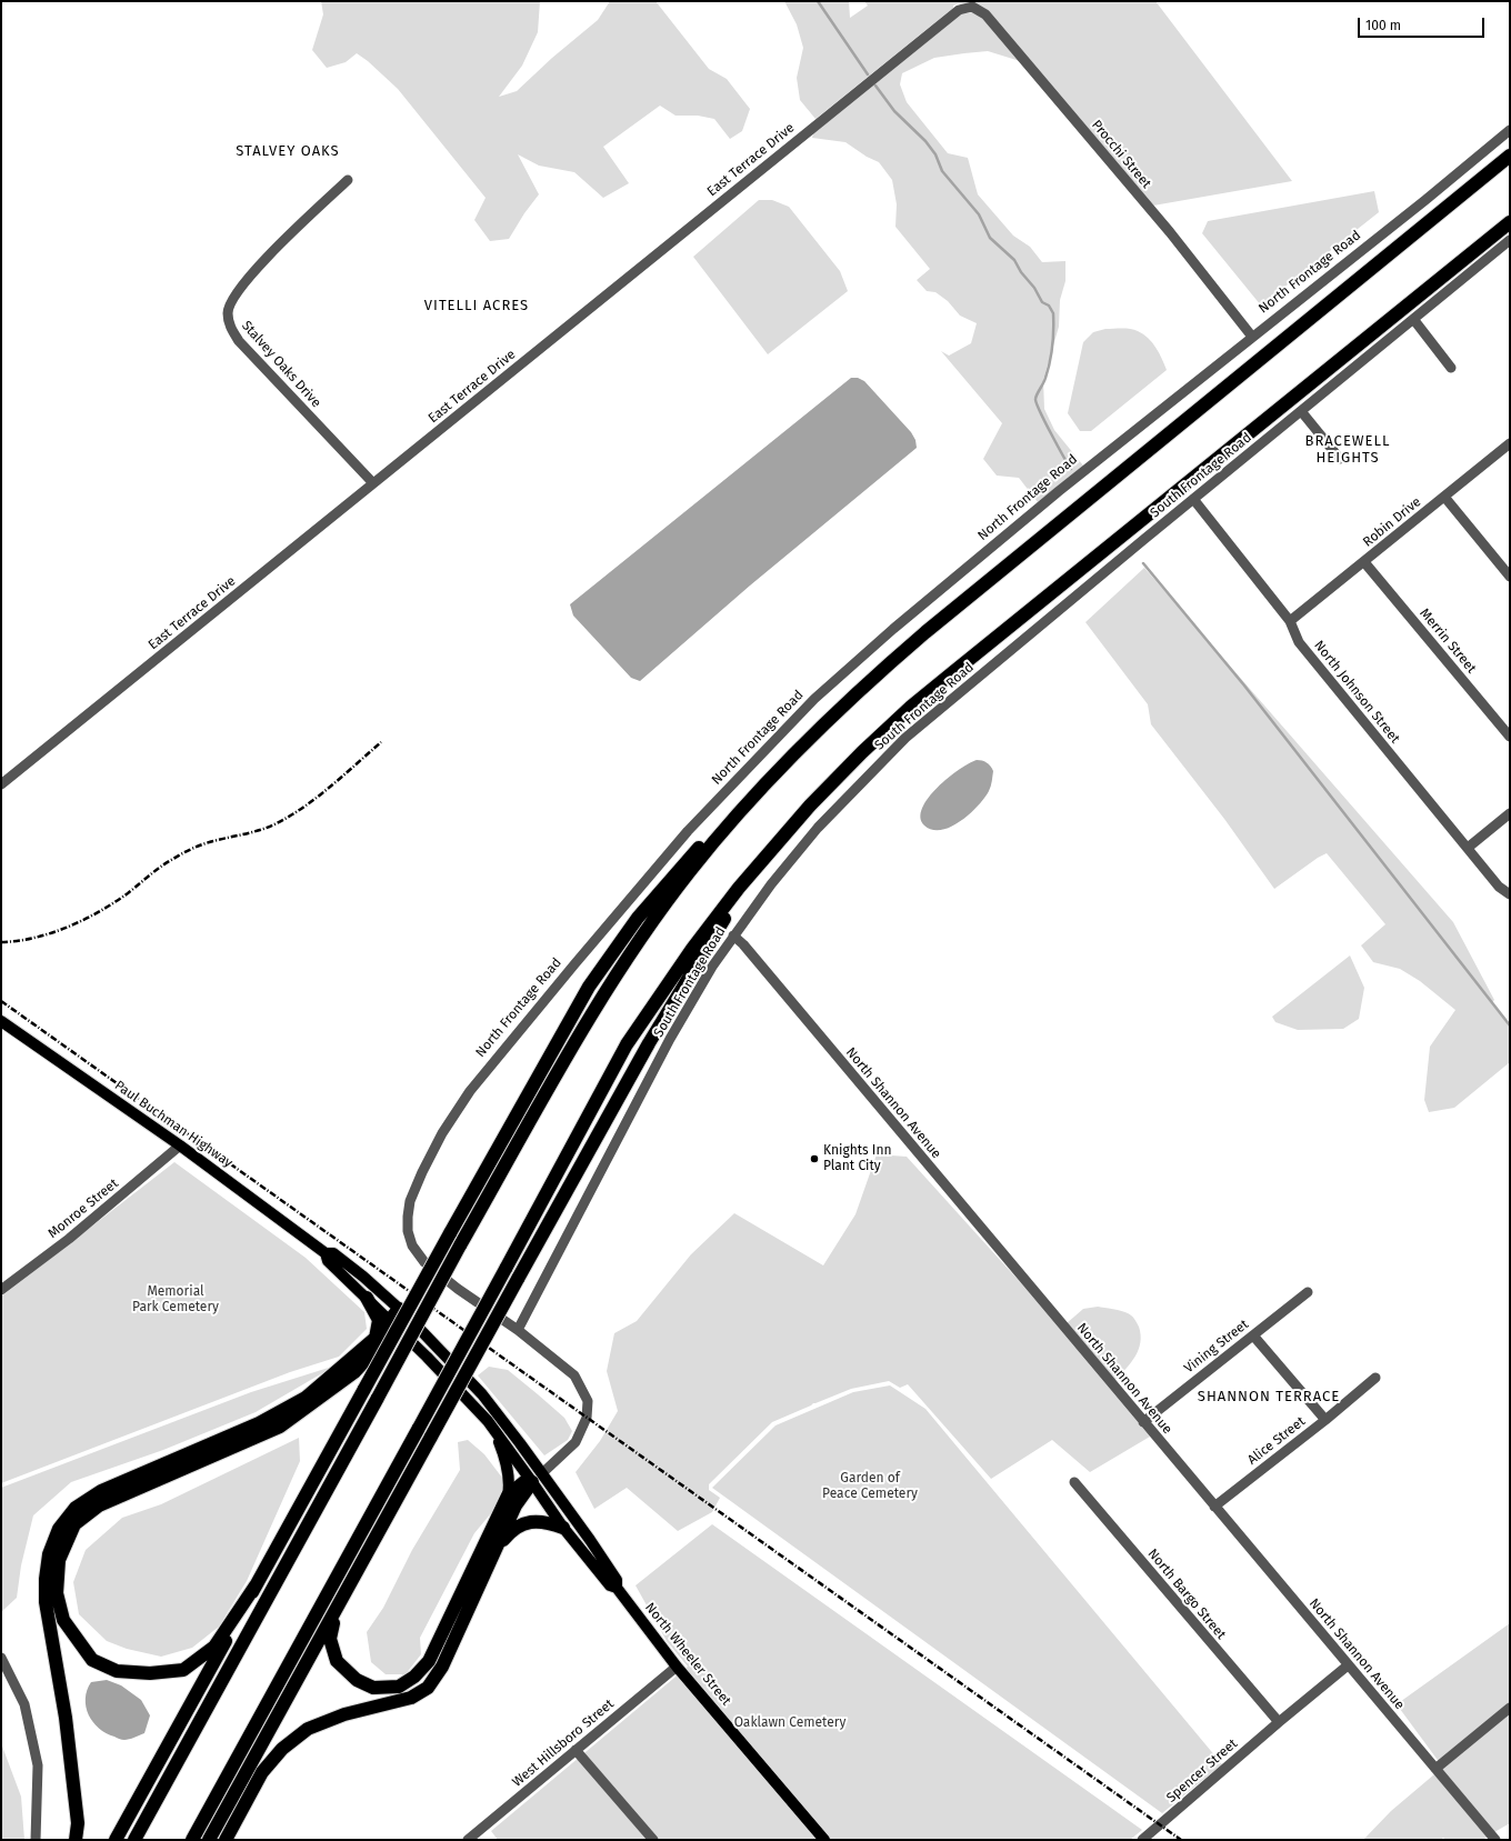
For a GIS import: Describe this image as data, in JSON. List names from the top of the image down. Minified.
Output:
{"streets":{"main road":["Paul Buchman Highway","North Wheeler Street"],"street":["Procchi Street","East Terrace Drive","North Frontage Road","Stalvey Oaks Drive","South Frontage Road","Robin Drive","Merrin Street","North Johnson Street","North Shannon Avenue","Monroe Street","Vining Street","Alice Street","North Bargo Street","West Hillsboro Street","Spencer Street"]},"crossings":[["Procchi Street","East Terrace Drive"],["Procchi Street","North Frontage Road"],["East Terrace Drive","Stalvey Oaks Drive"],["North Frontage Road","South Frontage Road"],["North Frontage Road","North Wheeler Street"],["South Frontage Road","North Johnson Street"],["South Frontage Road","North Shannon Avenue"],["Robin Drive","Merrin Street"],["Robin Drive","North Johnson Street"],["North Shannon Avenue","Vining Street"],["North Shannon Avenue","Alice Street"],["North Shannon Avenue","Spencer Street"],["Paul Buchman Highway","Monroe Street"],["Paul Buchman Highway","North Wheeler Street"],["North Bargo Street","Spencer Street"],["North Wheeler Street","West Hillsboro Street"]],"districts":["STALVEY OAKS","VITELLI ACRES","BRACEWELL HEIGHTS","SHANNON TERRACE"],"parks":["Memorial Park Cemetery","Garden of Peace Cemetery","Oaklawn Cemetery"],"places":["Knights Inn Plant City"],"scale_bar":"100 m"}
